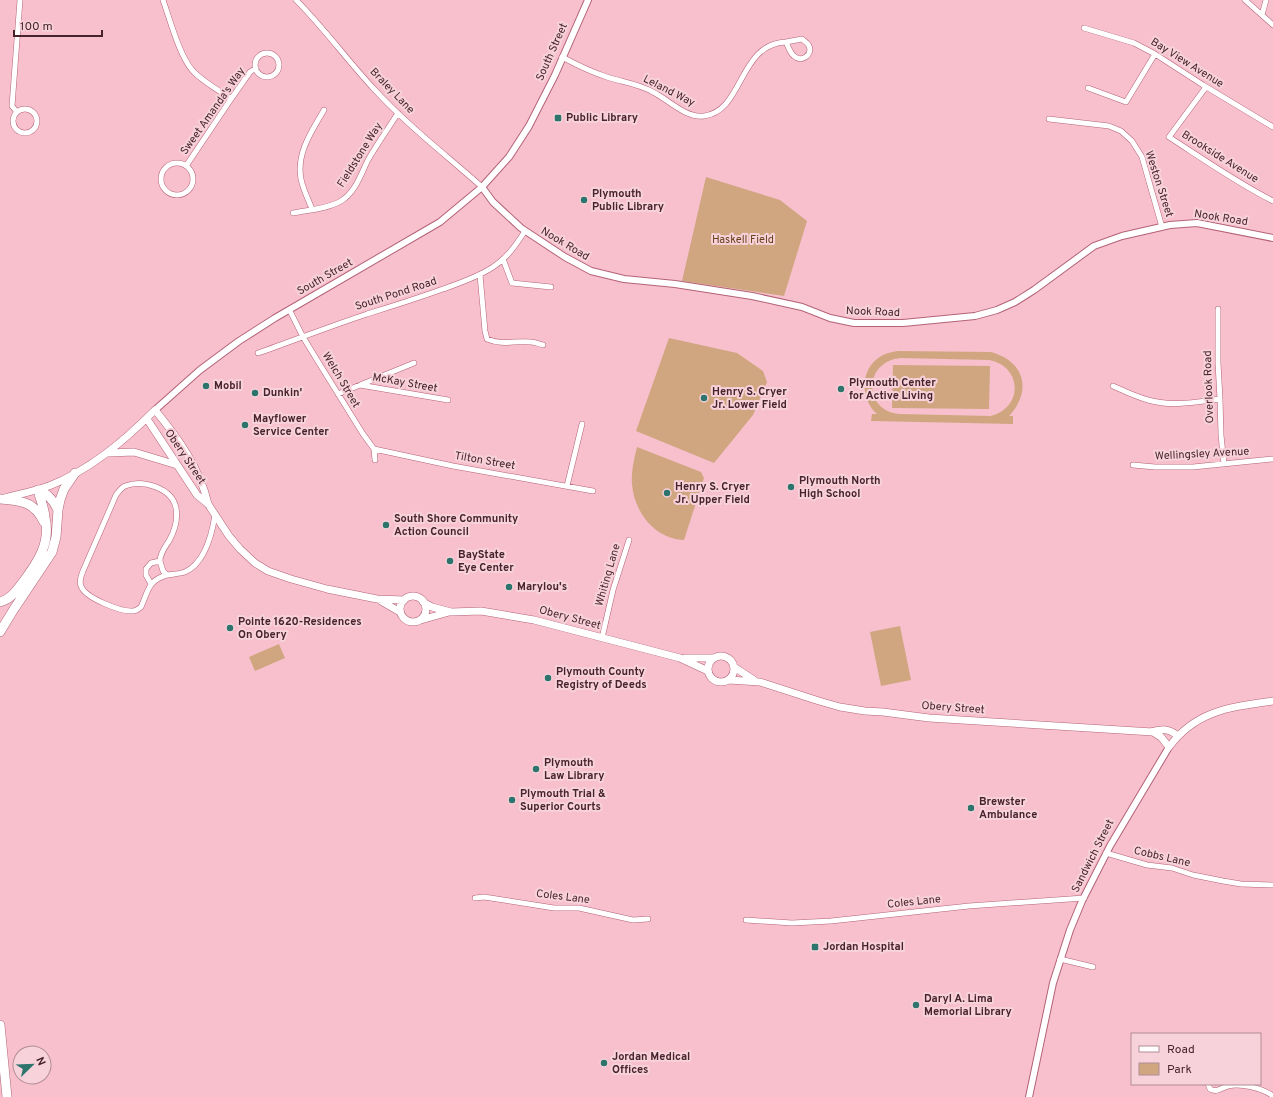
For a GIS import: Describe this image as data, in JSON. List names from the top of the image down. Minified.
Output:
{"streets":{"main road":["South Street","Obery Street","Sandwich Street"],"street":["Bay View Avenue","Braley Lane","Leland Way","Sweet Amanda's Way","Fieldstone Way","Brookside Avenue","Weston Street","Nook Road","South Pond Road","Welch Street","McKay Street","Overlook Road","Wellingsley Avenue","Tilton Street","Whiting Lane","Cobbs Lane","Coles Lane"]},"crossings":[["South Street","Braley Lane"],["South Street","Leland Way"],["South Street","Nook Road"],["South Street","Welch Street"],["South Street","Obery Street"],["Bay View Avenue","Brookside Avenue"],["Braley Lane","Fieldstone Way"],["Braley Lane","Nook Road"],["Weston Street","Nook Road"],["Nook Road","South Pond Road"],["South Pond Road","Welch Street"],["Welch Street","Tilton Street"],["Overlook Road","Wellingsley Avenue"],["Obery Street","Whiting Lane"],["Obery Street","Sandwich Street"],["Sandwich Street","Cobbs Lane"],["Sandwich Street","Coles Lane"]],"parks":["Haskell Field"],"places":{"transit":["Public Library","Jordan Hospital"],"other":["Plymouth Public Library","Mobil","Plymouth Center for Active Living","Dunkin'","Henry S. Cryer Jr. Lower Field","Mayflower Service Center","Plymouth North High School","Henry S. Cryer Jr. Upper Field","South Shore Community Action Council","BayState Eye Center","Marylou's","Pointe 1620-Residences On Obery","Plymouth County Registry of Deeds","Plymouth Law Library","Plymouth Trial & Superior Courts","Brewster Ambulance","Daryl A. Lima Memorial Library","Jordan Medical Offices"]},"legend":["Road","Park"],"scale_bar":"100 m","north":"top right"}
